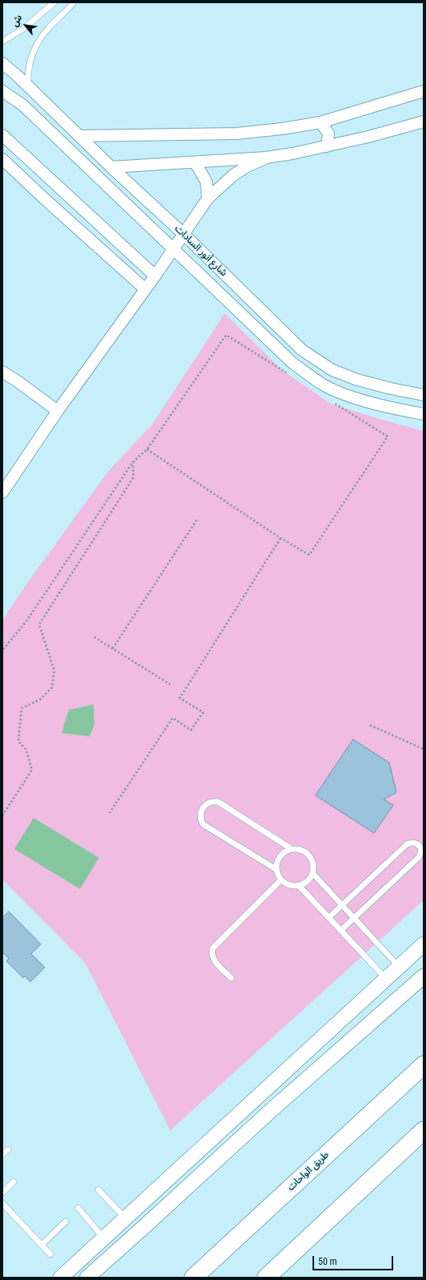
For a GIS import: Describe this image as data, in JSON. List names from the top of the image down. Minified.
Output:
{"streets":{"highway":["طريق الواحات"],"street":["شارع أنور السادات"]},"scale_bar":"50 m","north":"top left"}
